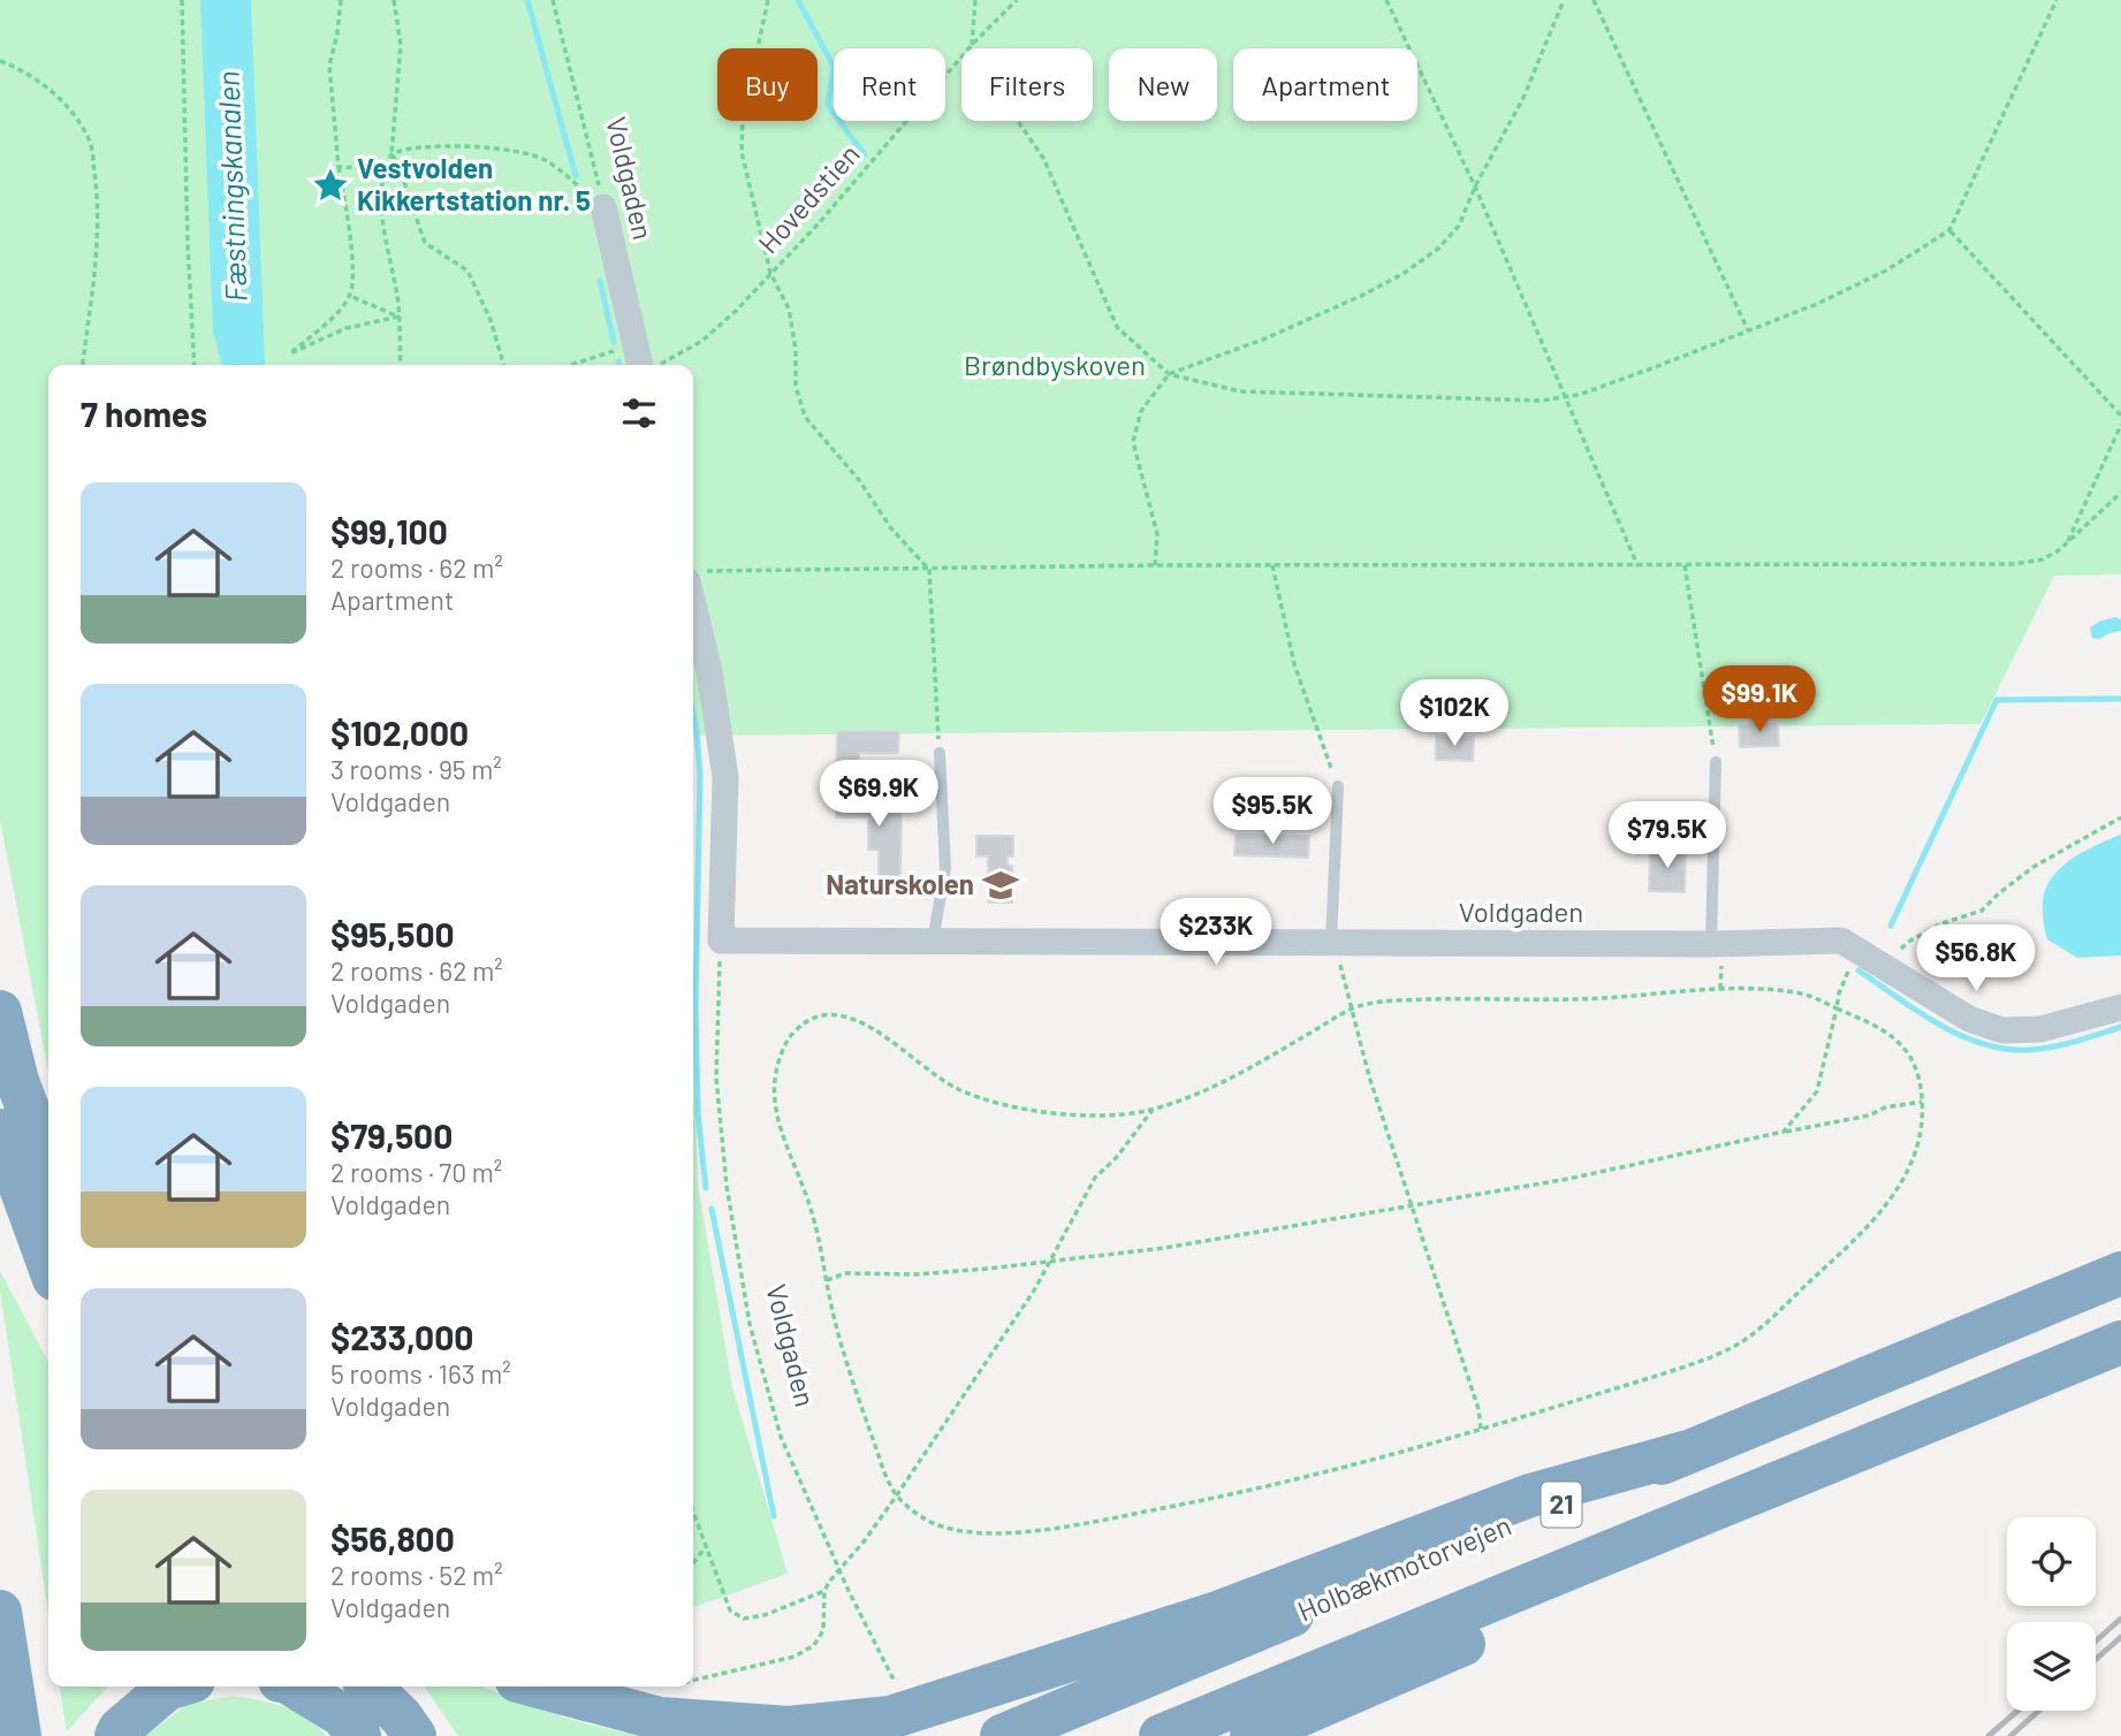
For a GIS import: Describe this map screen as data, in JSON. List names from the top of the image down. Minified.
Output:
{"streets":{"highway":["21","Holbækmotorvejen"],"street":["Voldgaden"],"path":["Hovedstien"]},"water":["Fæstningskanalen"],"parks":["Brøndbyskoven"],"places":{"place":["Vestvolden Kikkertstation nr. 5"],"school or university":["Naturskolen"]},"page":{"chip":["Buy","Rent","Filters","New","Apartment"],"heading":"7 homes","list":[{"name":"$99,100","note":"2 rooms · 62 m² · Apartment"},{"name":"$102,000","note":"3 rooms · 95 m² · Voldgaden"},{"name":"$95,500","note":"2 rooms · 62 m² · Voldgaden"},{"name":"$79,500","note":"2 rooms · 70 m² · Voldgaden"},{"name":"$233,000","note":"5 rooms · 163 m² · Voldgaden"},{"name":"$56,800","note":"2 rooms · 52 m² · Voldgaden"}],"price":["$99.1K","$102K","$69.9K","$95.5K","$79.5K","$233K","$56.8K"]}}
